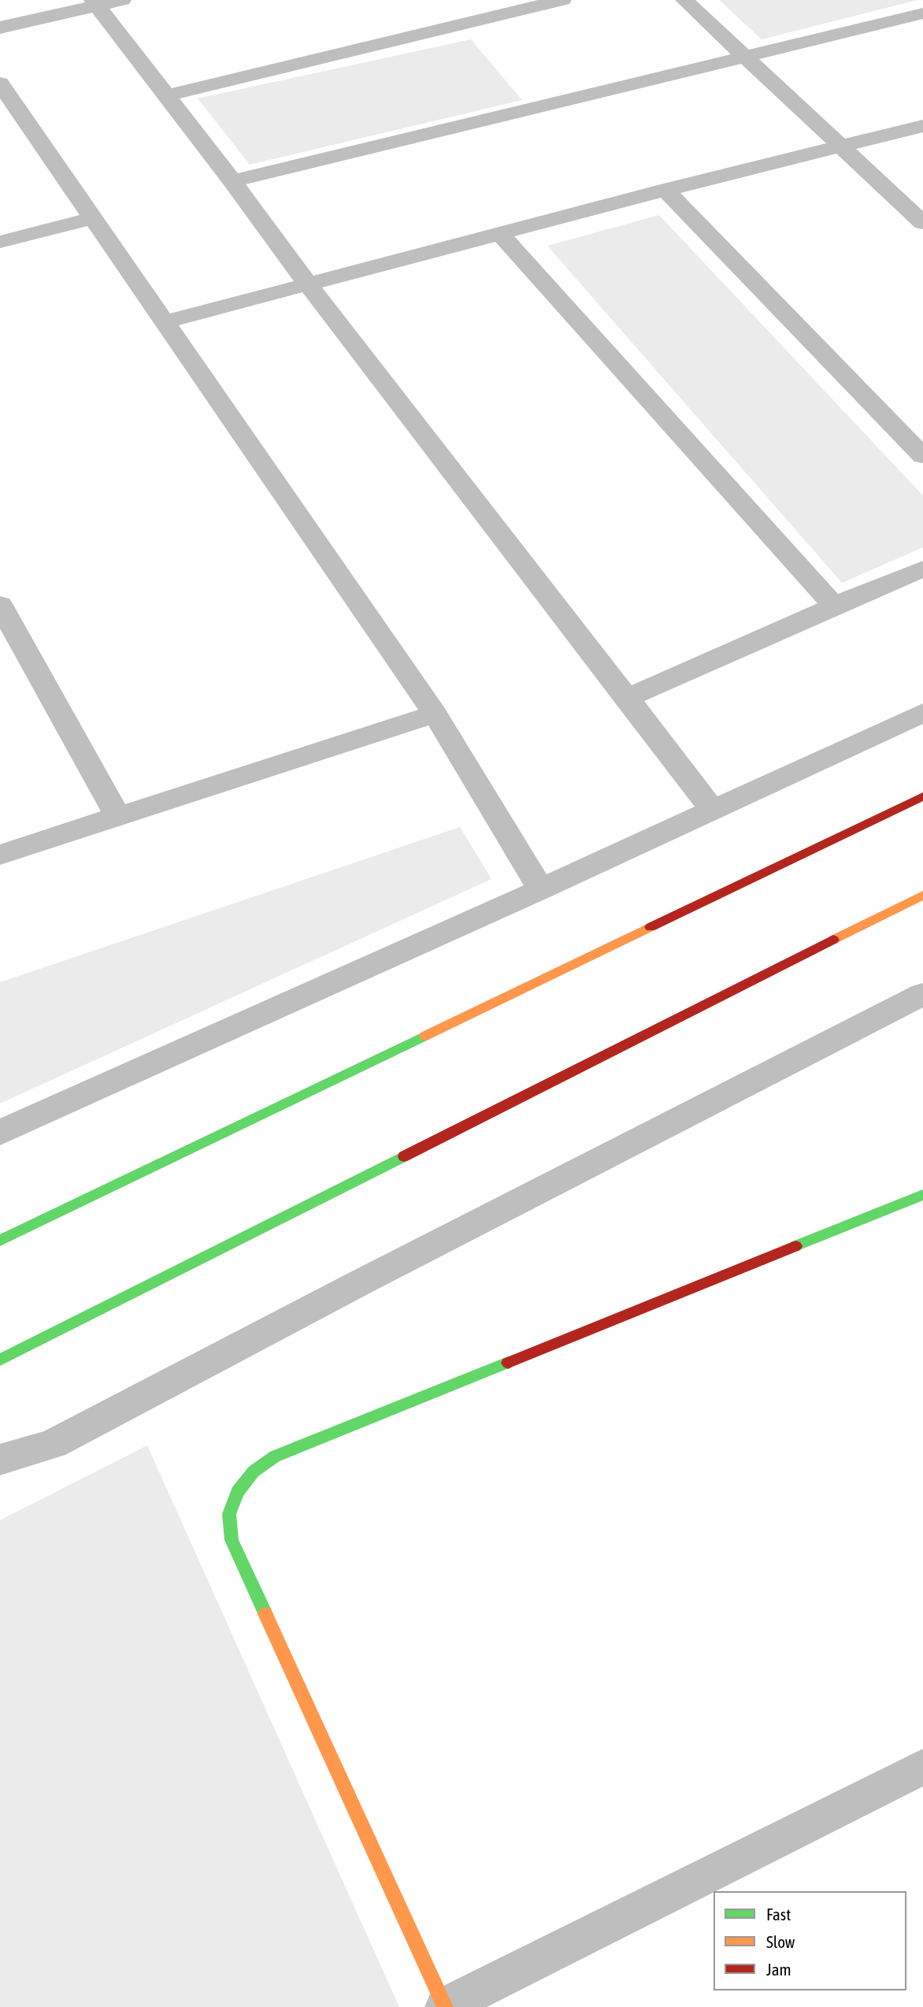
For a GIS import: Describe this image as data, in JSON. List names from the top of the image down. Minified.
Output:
{"legend":["Fast","Slow","Jam"]}
